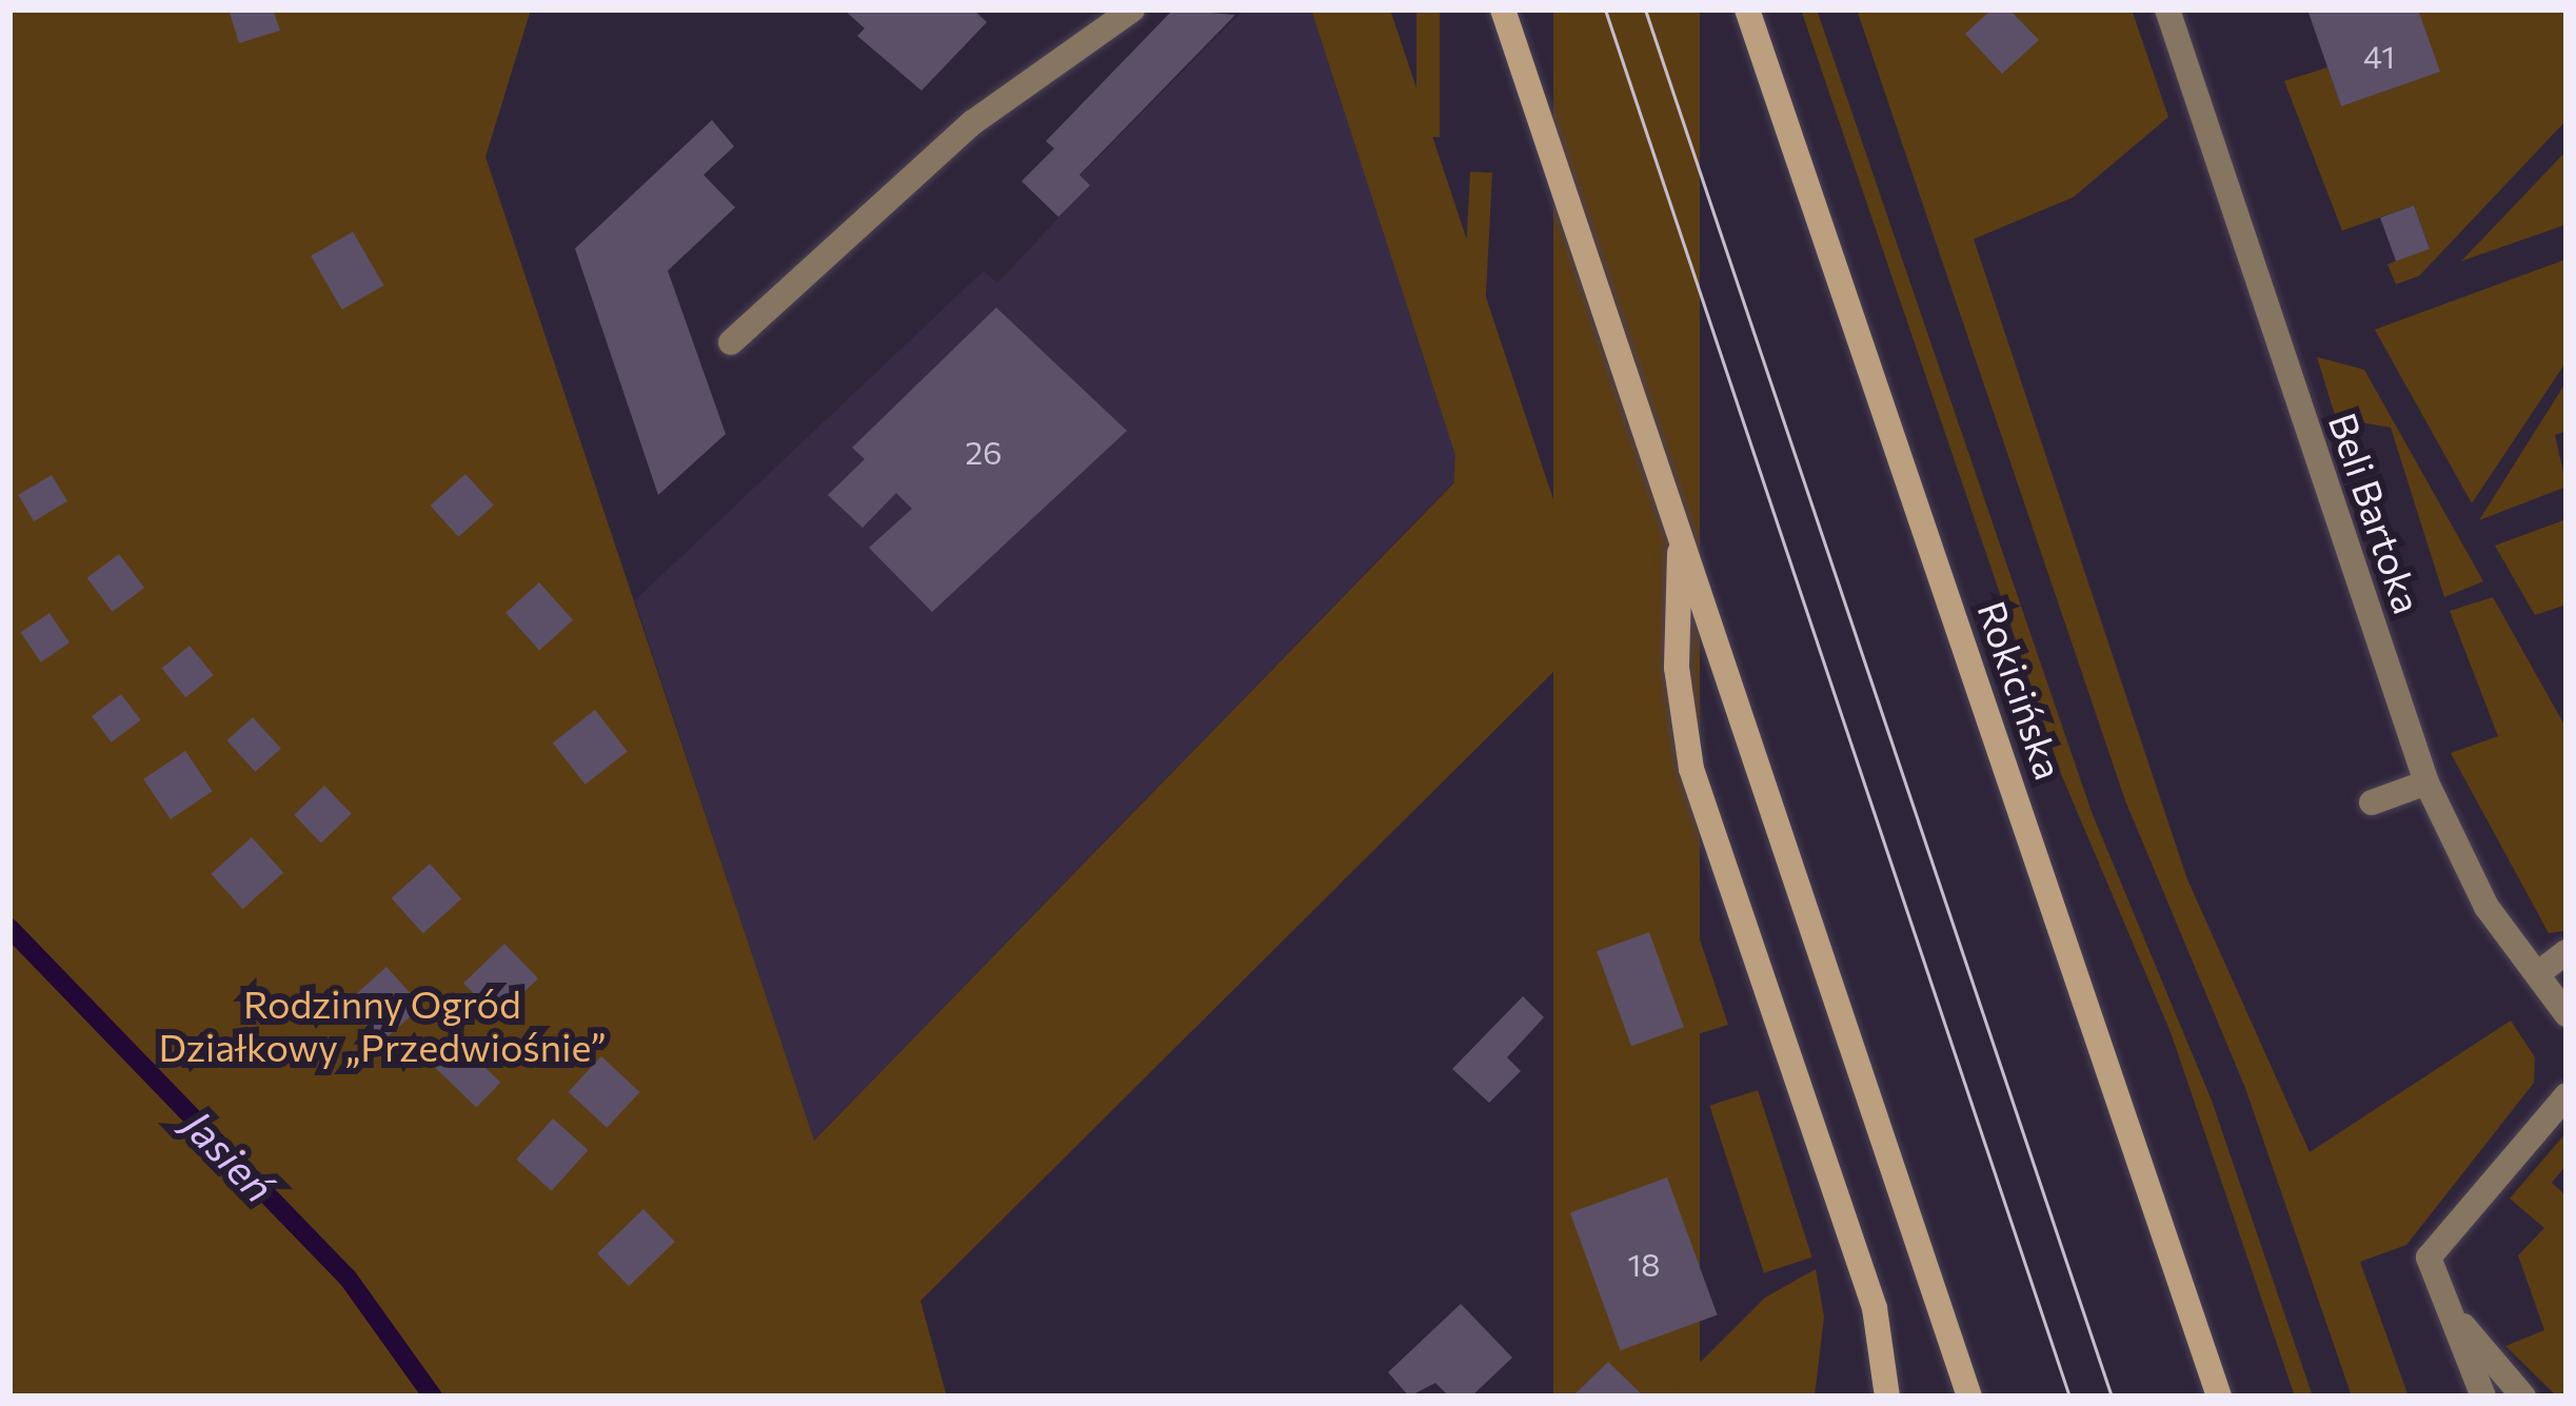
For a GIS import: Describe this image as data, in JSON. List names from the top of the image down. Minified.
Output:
{"streets":{"main road":["Rokicińska"],"street":["Beli Bartoka"]},"water":["Jasień"],"parks":["Rodzinny Ogród Działkowy „Przedwiośnie”"],"house_numbers":["41","26","18"]}
